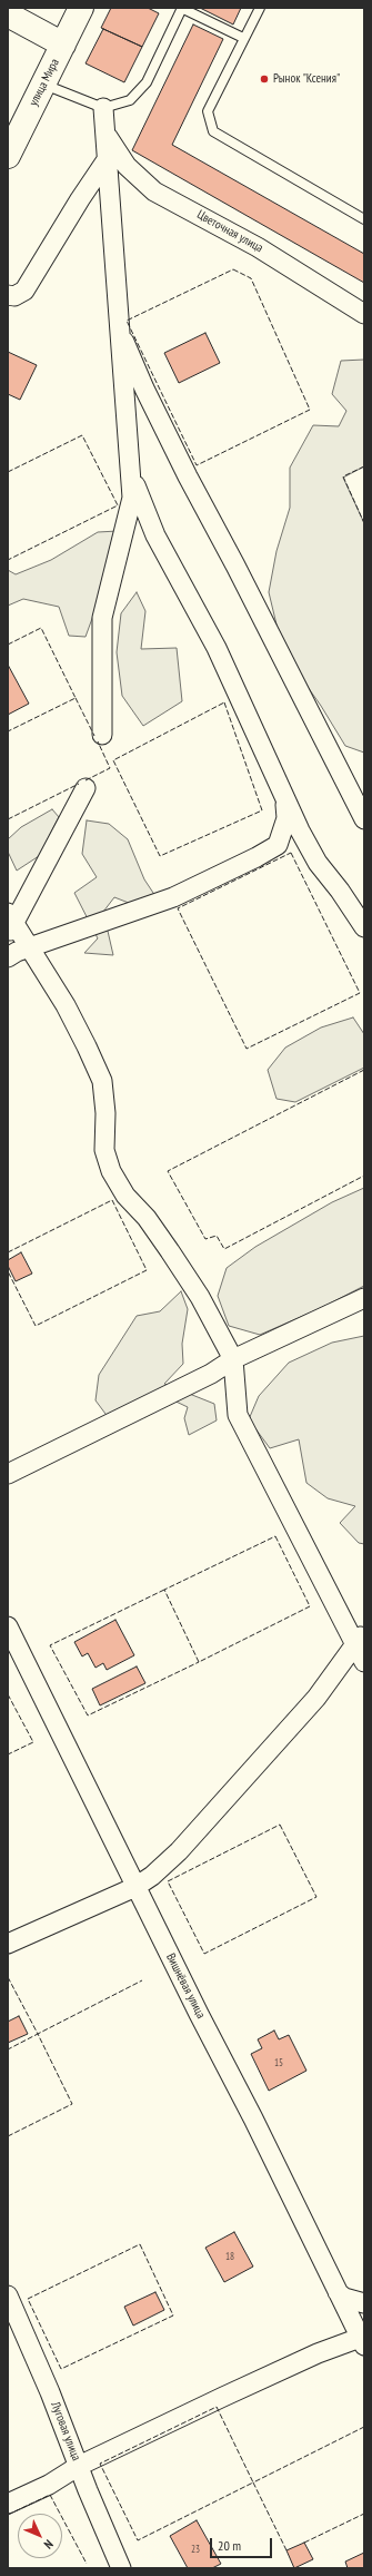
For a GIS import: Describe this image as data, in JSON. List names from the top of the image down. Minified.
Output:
{"streets":{"main road":["улица Мира"],"street":["Цветочная улица","Вишнёвая улица","Луговая улица"]},"places":["Рынок \"Ксения\""],"house_numbers":["15","18","23"],"scale_bar":"20 m","north":"bottom right"}
